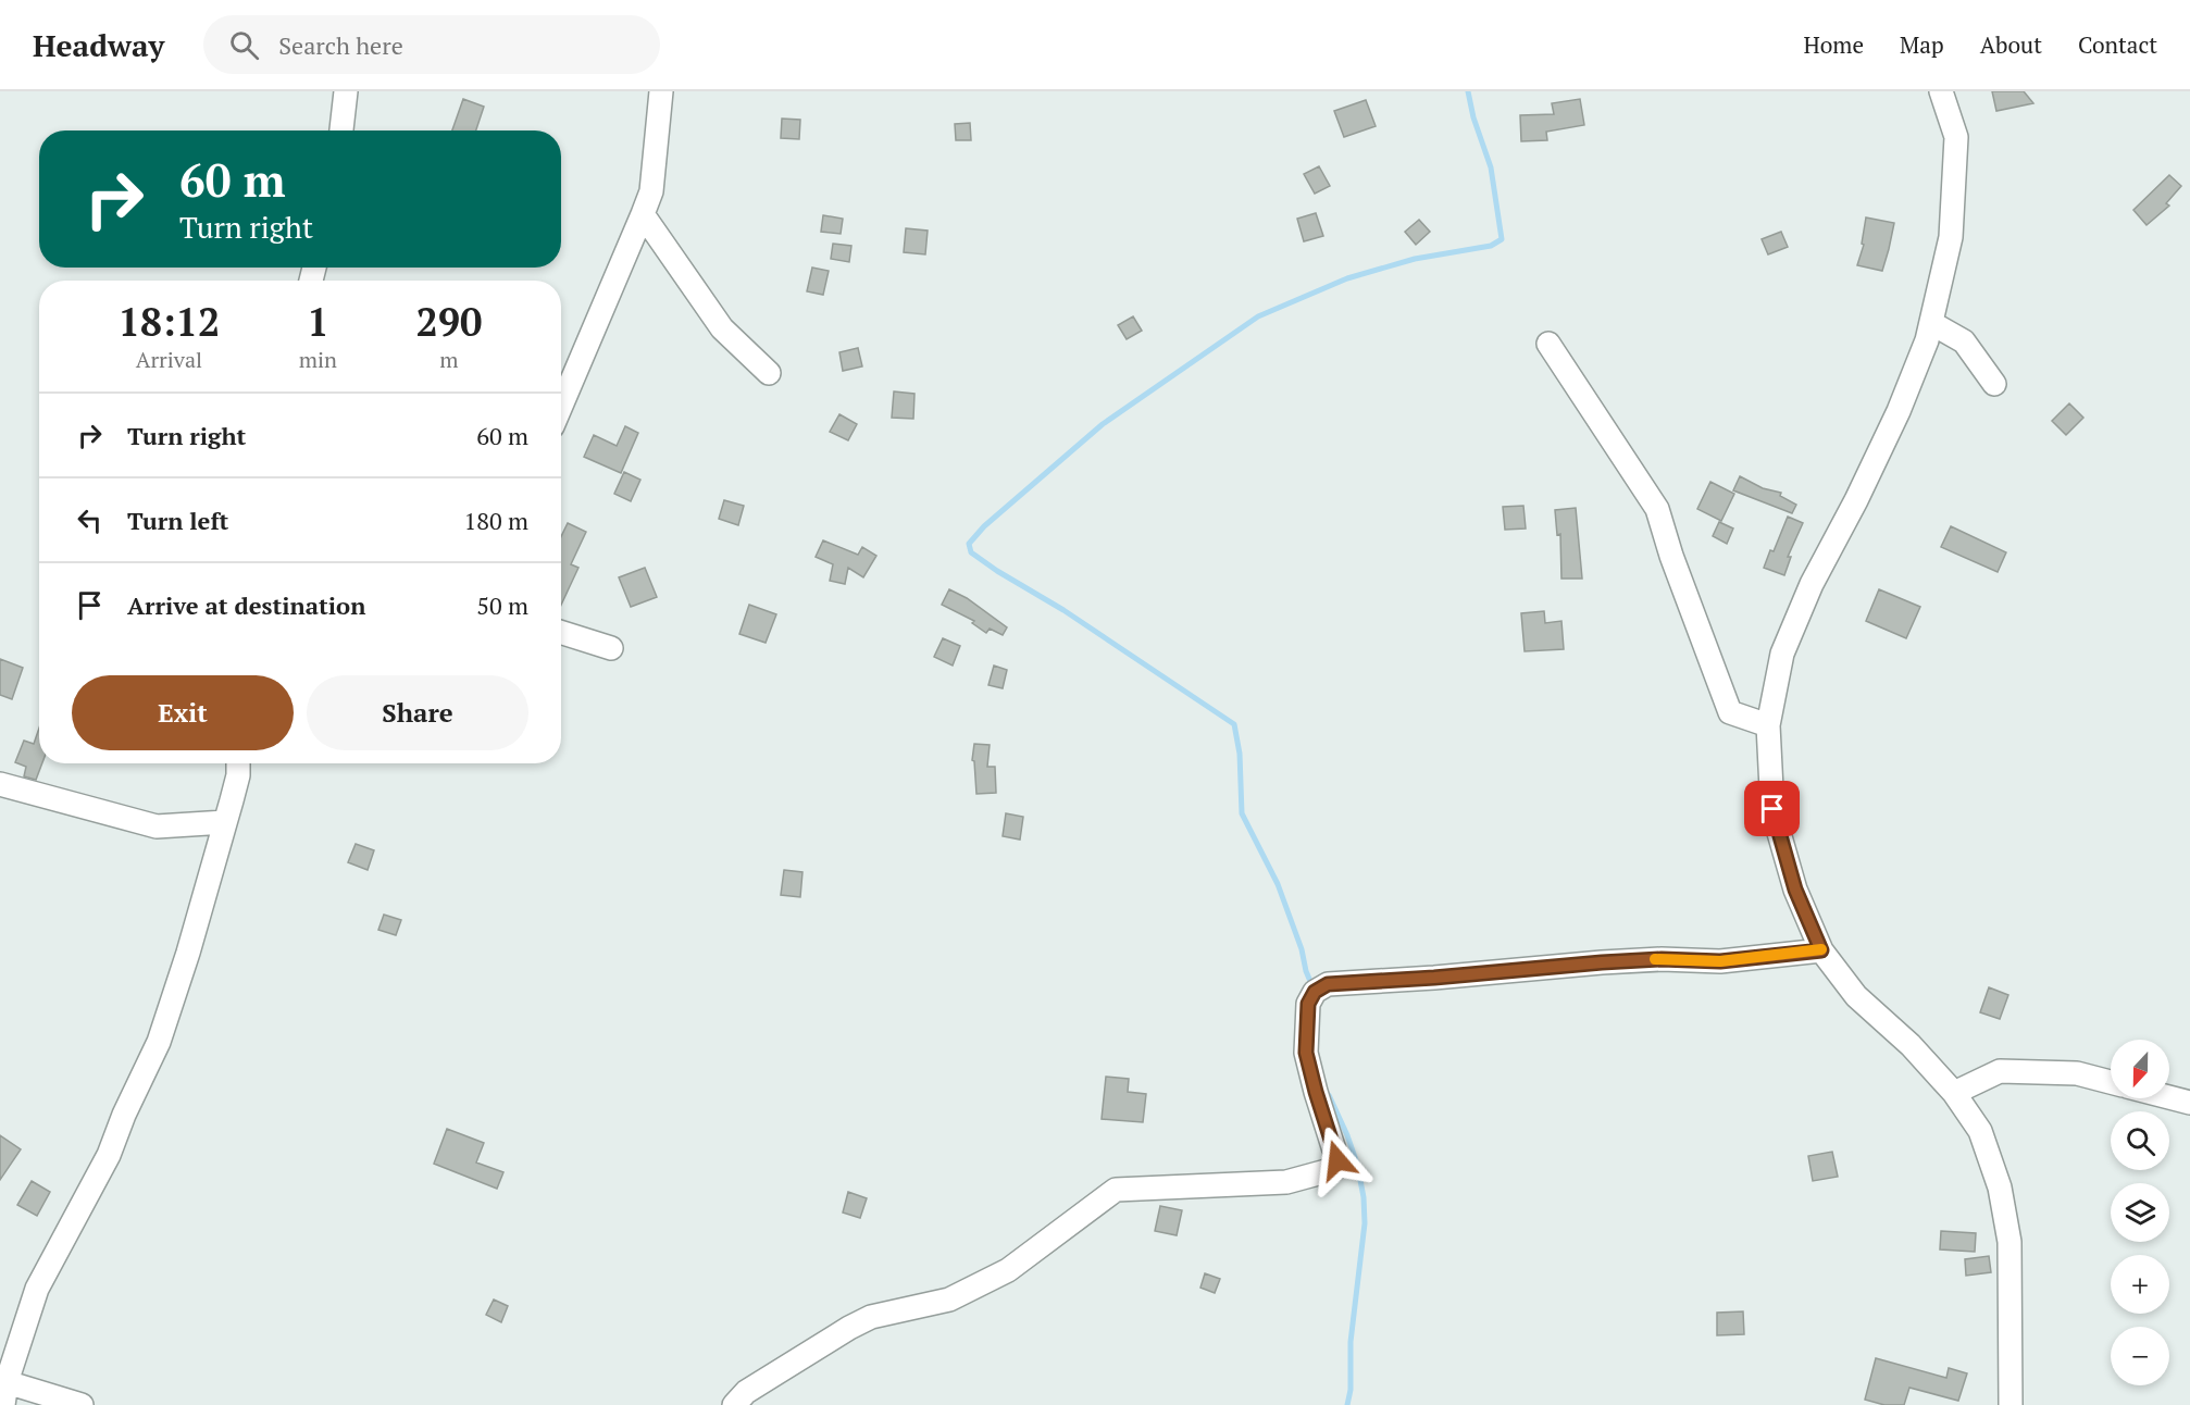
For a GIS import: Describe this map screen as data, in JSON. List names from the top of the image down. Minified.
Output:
{"north":"bottom","page":{"header":"Headway","search":"Search here","nav":["Home","Map","About","Contact"],"turn":["60 m","Turn right"],"eta":["18:12","Arrival","1","min","290","m"],"list":[{"name":"Turn right","value":"60 m"},{"name":"Turn left","value":"180 m"},{"name":"Arrive at destination","value":"50 m"}],"buttons":["Exit","Share"],"map_buttons":["+","−"]}}
